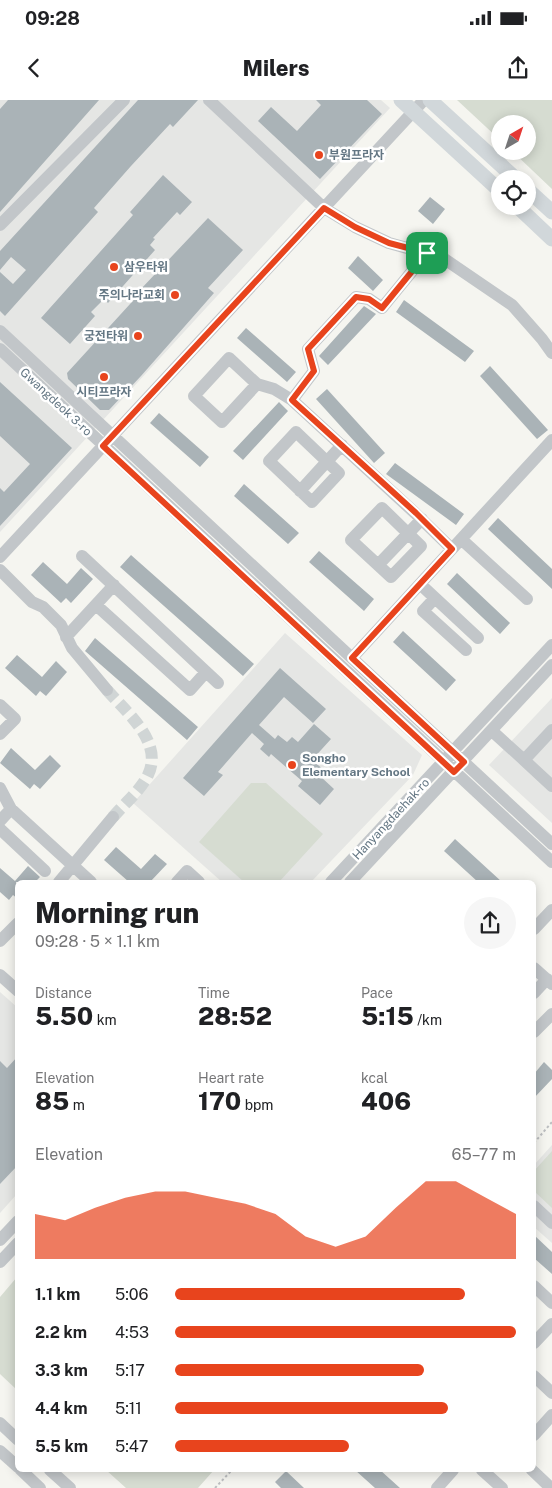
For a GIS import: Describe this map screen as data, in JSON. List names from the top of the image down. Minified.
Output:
{"streets":{"street":["Gwangdeok 3-ro","Hanyangdaehak-ro"]},"crossings":[["Gwangdeok 3-ro","Hanyangdaehak-ro"]],"places":["부원프라자","삼우타워","주의나라교회","궁전타워","시티프라자","Songho Elementary School"],"north":"top right","page":{"status":"09:28","header":"Milers","heading":["Morning run","09:28 · 5 × 1.1 km"],"stats":[["Distance","5.50 km"],["Time","28:52"],["Pace","5:15 /km"],["Elevation","85 m"],["Heart rate","170 bpm"],["kcal","406"]],"chart":["Elevation","65–77 m"],"list":[{"name":"1.1 km","note":"5:06"},{"name":"2.2 km","note":"4:53"},{"name":"3.3 km","note":"5:17"},{"name":"4.4 km","note":"5:11"},{"name":"5.5 km","note":"5:47"}]}}
